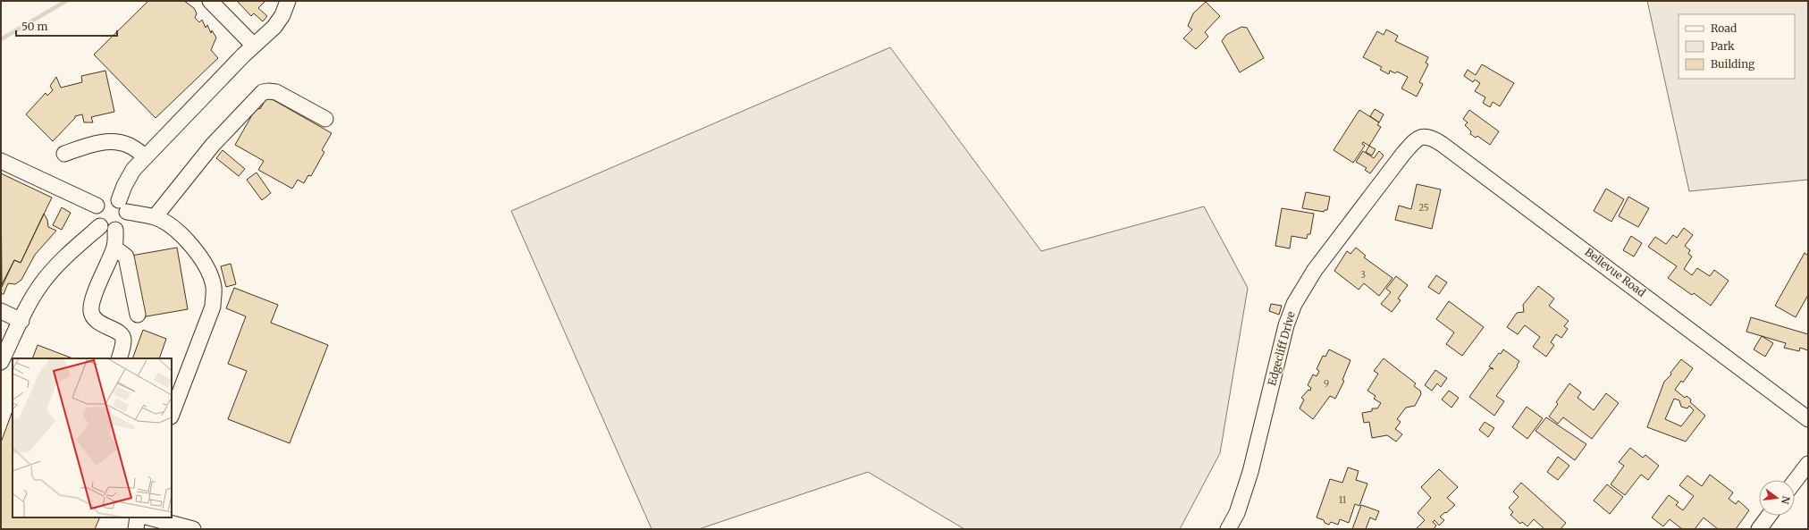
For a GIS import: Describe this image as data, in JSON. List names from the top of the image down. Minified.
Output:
{"streets":{"street":["Bellevue Road","Edgecliff Drive"]},"crossings":[["Bellevue Road","Edgecliff Drive"]],"house_numbers":["25","3","9","11"],"legend":["Road","Park","Building"],"scale_bar":"50 m","north":"right"}
